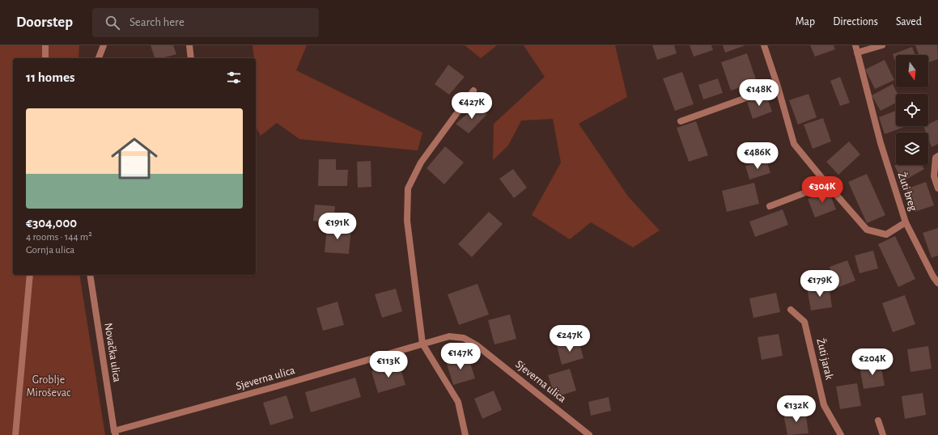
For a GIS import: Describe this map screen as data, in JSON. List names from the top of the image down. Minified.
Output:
{"streets":{"street":["Žuti breg","Novačka ulica","Žuti jarak","Sjeverna ulica"]},"crossings":[["Novačka ulica","Sjeverna ulica"]],"parks":["Groblje Miroševac"],"north":"bottom","page":{"header":"Doorstep","search":"Search here","nav":["Map","Directions","Saved"],"heading":"11 homes","price":["€148K","€427K","€486K","€304K","€191K","€179K","€247K","€147K","€204K","€113K","€132K"],"list":[{"name":"€304,000","note":"4 rooms · 144 m² · Gornja ulica"}]}}
